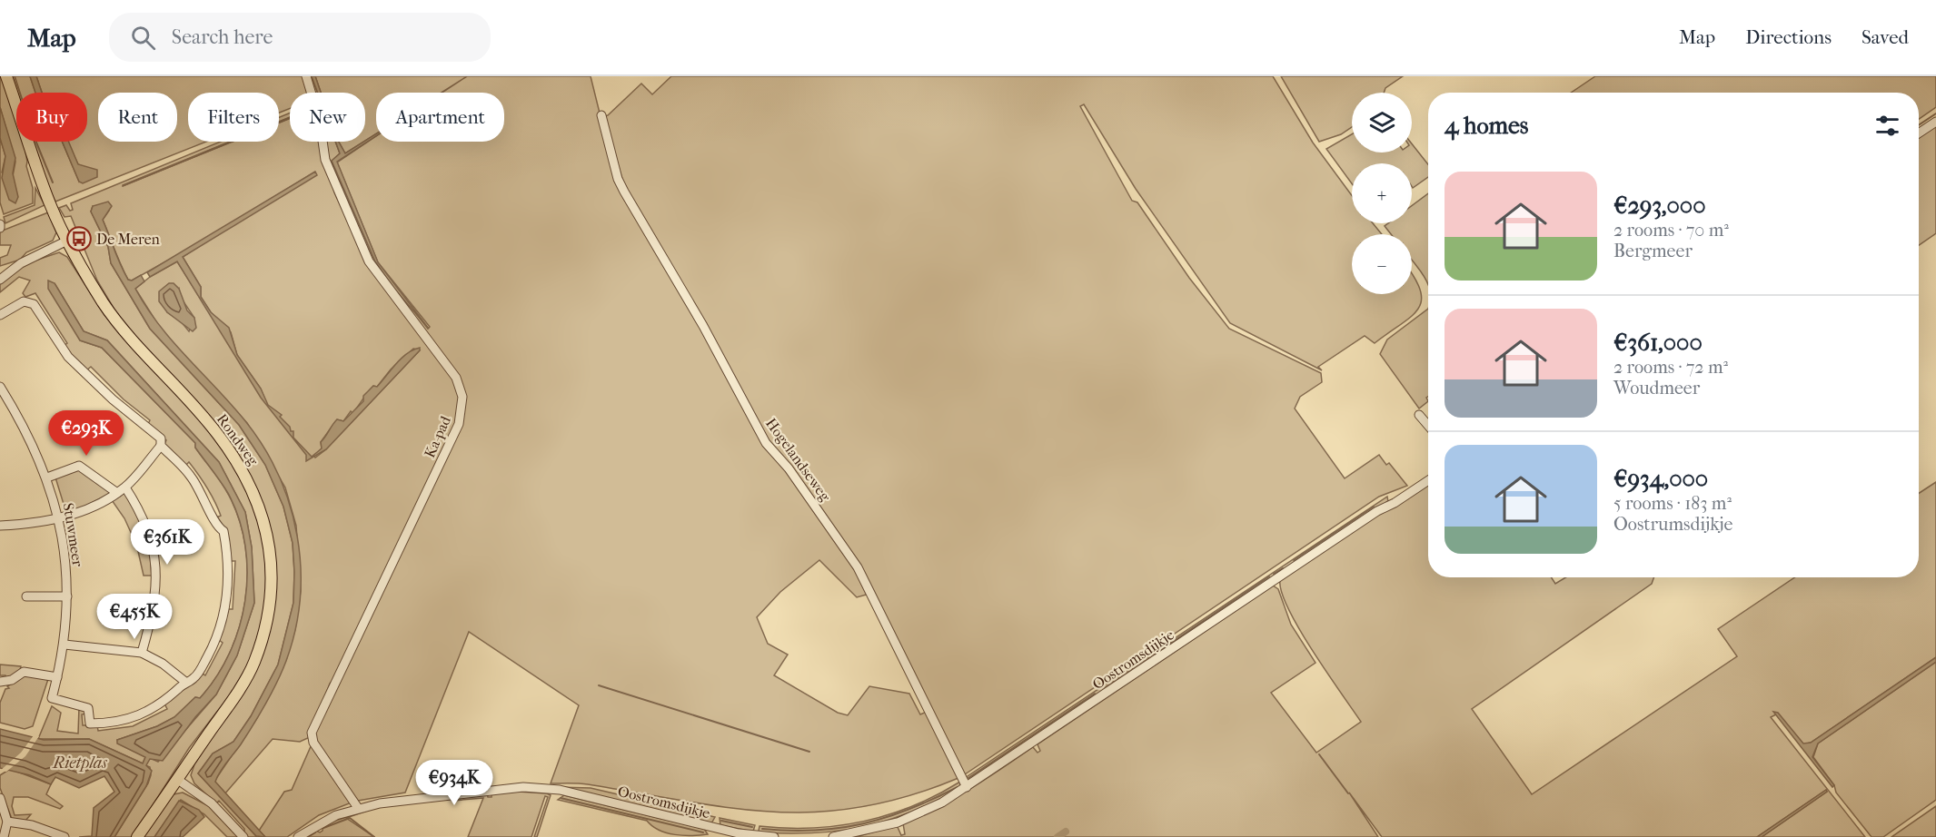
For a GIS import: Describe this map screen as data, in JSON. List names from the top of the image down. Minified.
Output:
{"streets":{"main road":["Rondweg"],"street":["Ka-pad","Hogelandseweg","Stuwmeer","Oostromsdijkje"]},"crossings":[["Ka-pad","Oostromsdijkje"],["Hogelandseweg","Oostromsdijkje"]],"water":["Rietplas"],"places":{"bus stop":["De Meren"]},"page":{"header":"Map","search":"Search here","nav":["Map","Directions","Saved"],"map_buttons":["+","−"],"chip":["Buy","Rent","Filters","New","Apartment"],"heading":"4 homes","list":[{"name":"€293,000","note":"2 rooms · 70 m² · Bergmeer"},{"name":"€361,000","note":"2 rooms · 72 m² · Woudmeer"},{"name":"€934,000","note":"5 rooms · 183 m² · Oostrumsdijkje"}],"price":["€293K","€361K","€455K","€934K"]}}
